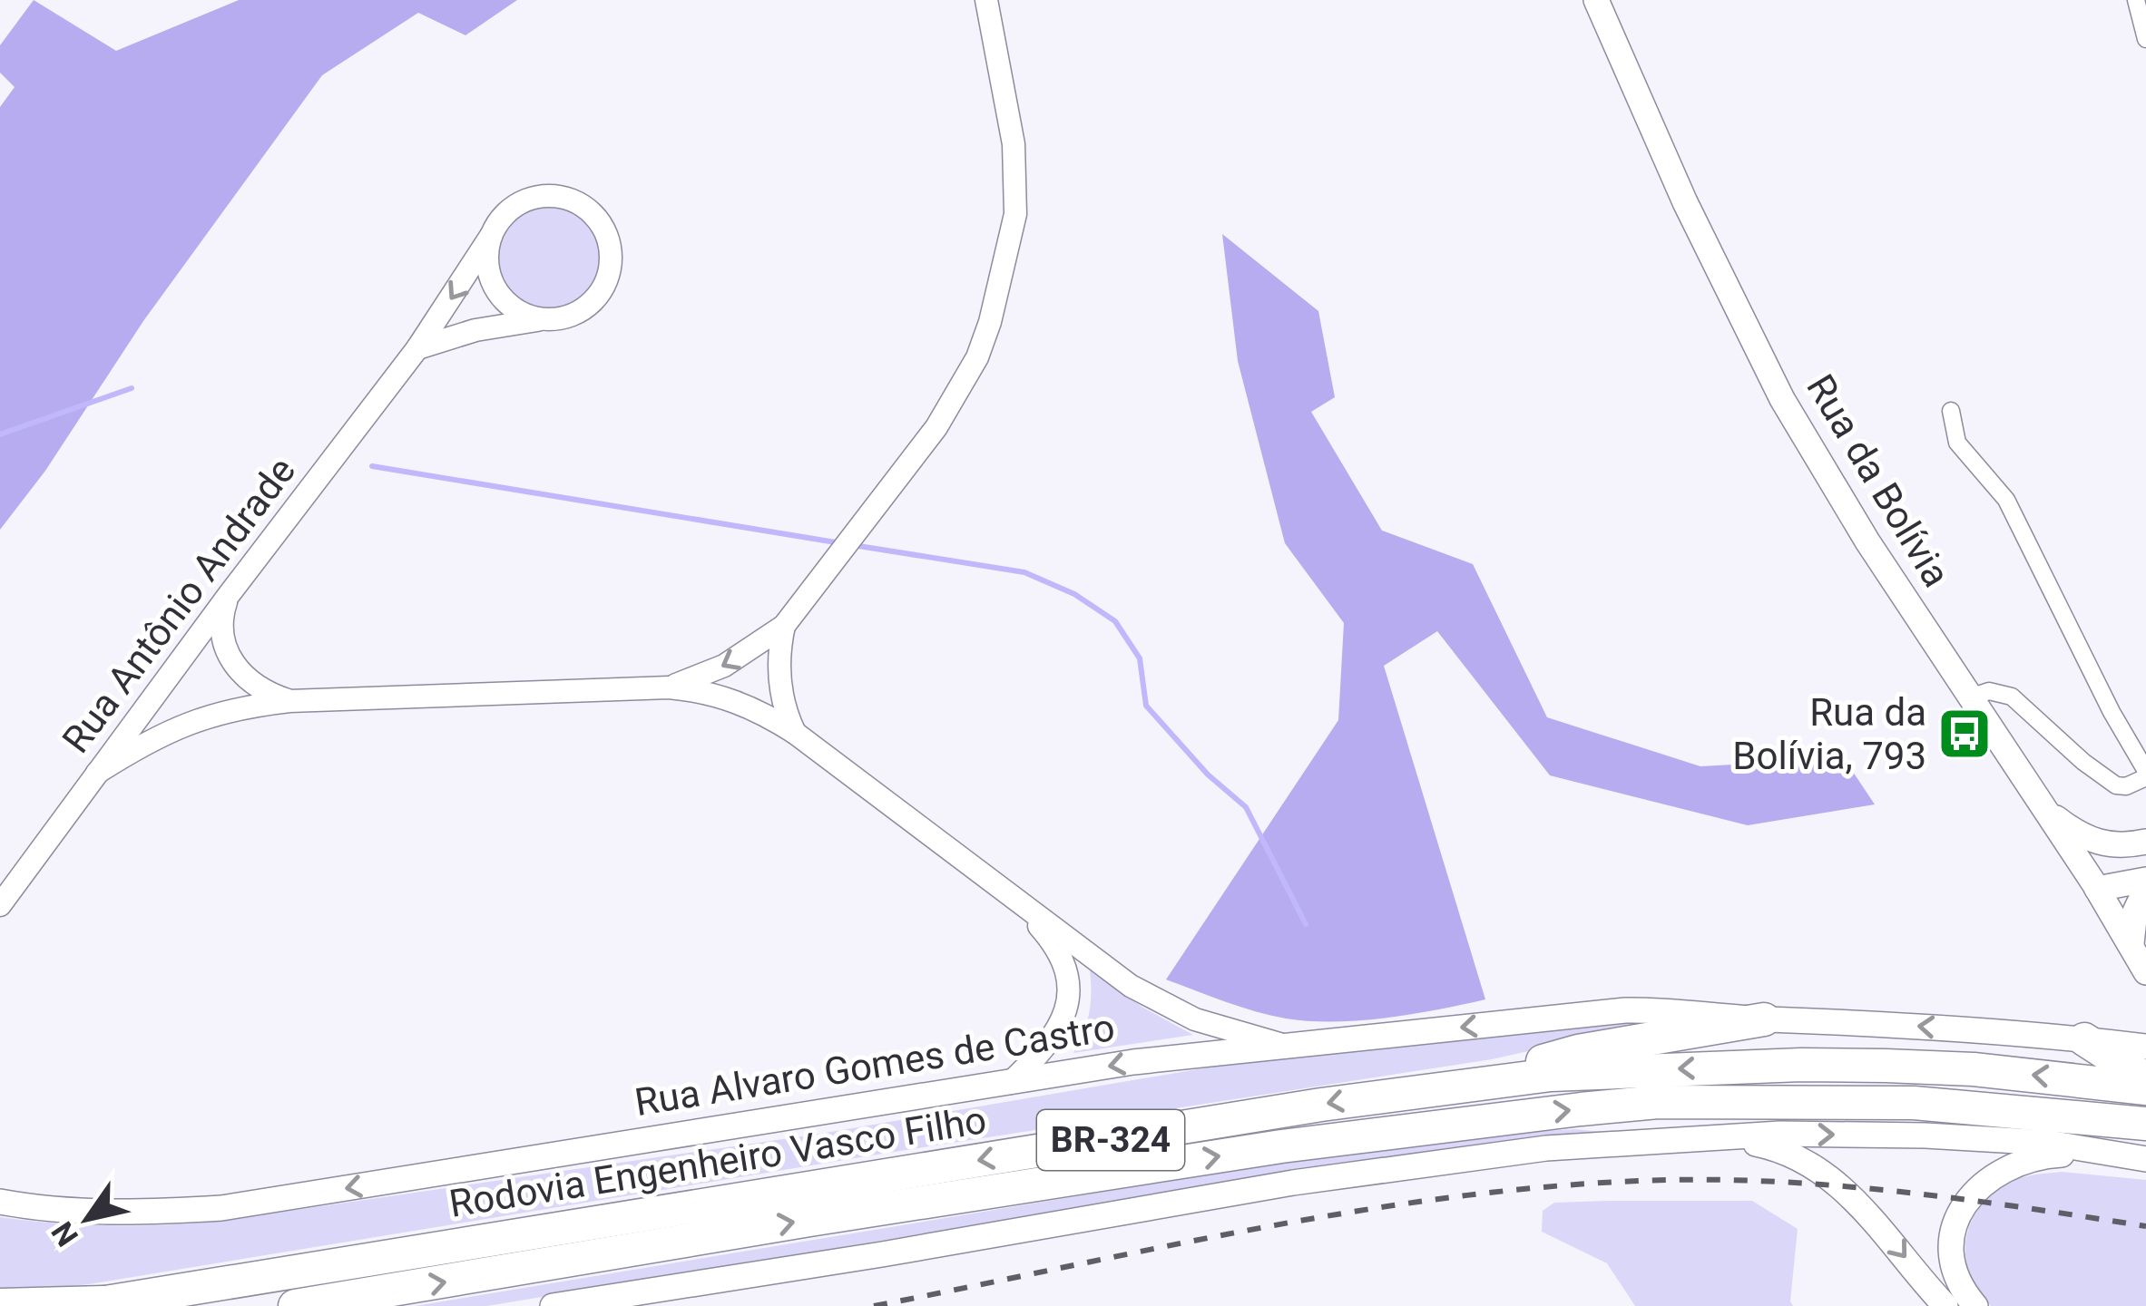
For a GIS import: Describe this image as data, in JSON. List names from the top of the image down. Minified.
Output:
{"streets":{"highway":["BR-324","Rodovia Engenheiro Vasco Filho"],"main road":["Rua da Bolívia","Rua Alvaro Gomes de Castro"],"street":["Rua Antônio Andrade"]},"places":{"bus stop":["Rua da Bolívia, 793"]},"north":"bottom left"}
